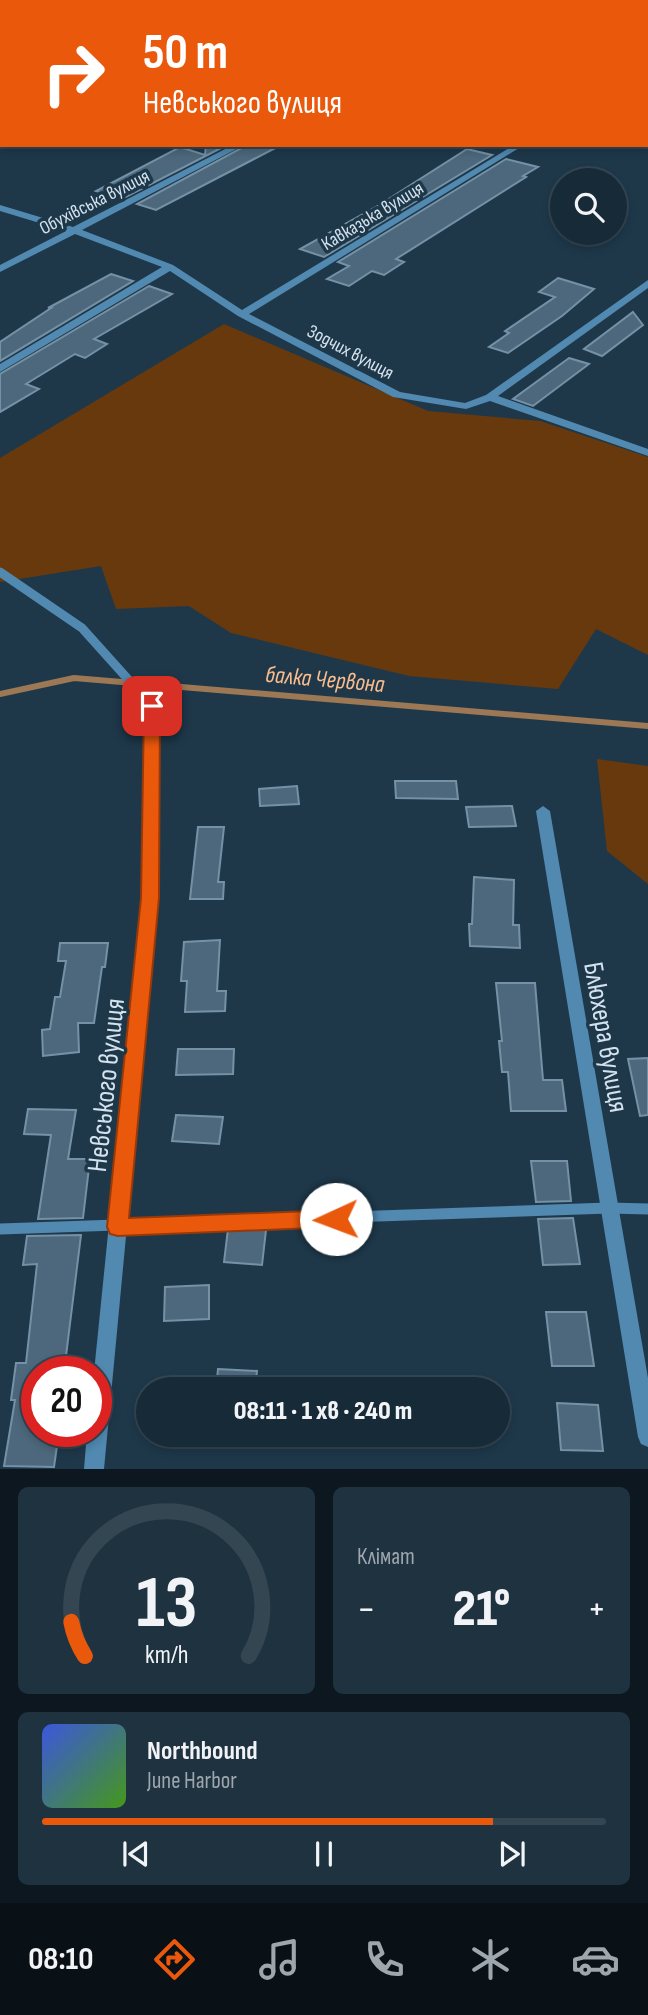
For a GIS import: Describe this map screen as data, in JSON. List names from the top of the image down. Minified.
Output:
{"streets":{"street":["Обухівська вулиця","Кавказька вулиця","Зодчих вулиця","Блюхера вулиця","Невського вулиця"]},"crossings":[["Обухівська вулиця","Зодчих вулиця"],["Кавказька вулиця","Зодчих вулиця"]],"water":["балка Червона"],"page":{"turn":["50 m","Невського вулиця"],"limit":"20","trip":"08:11 · 1 хв · 240 m","tile":"Клімат","heat":["−","21°","+"],"song":["Northbound","June Harbor"],"tabs":"08:10","gauge":["13","km/h"]}}
